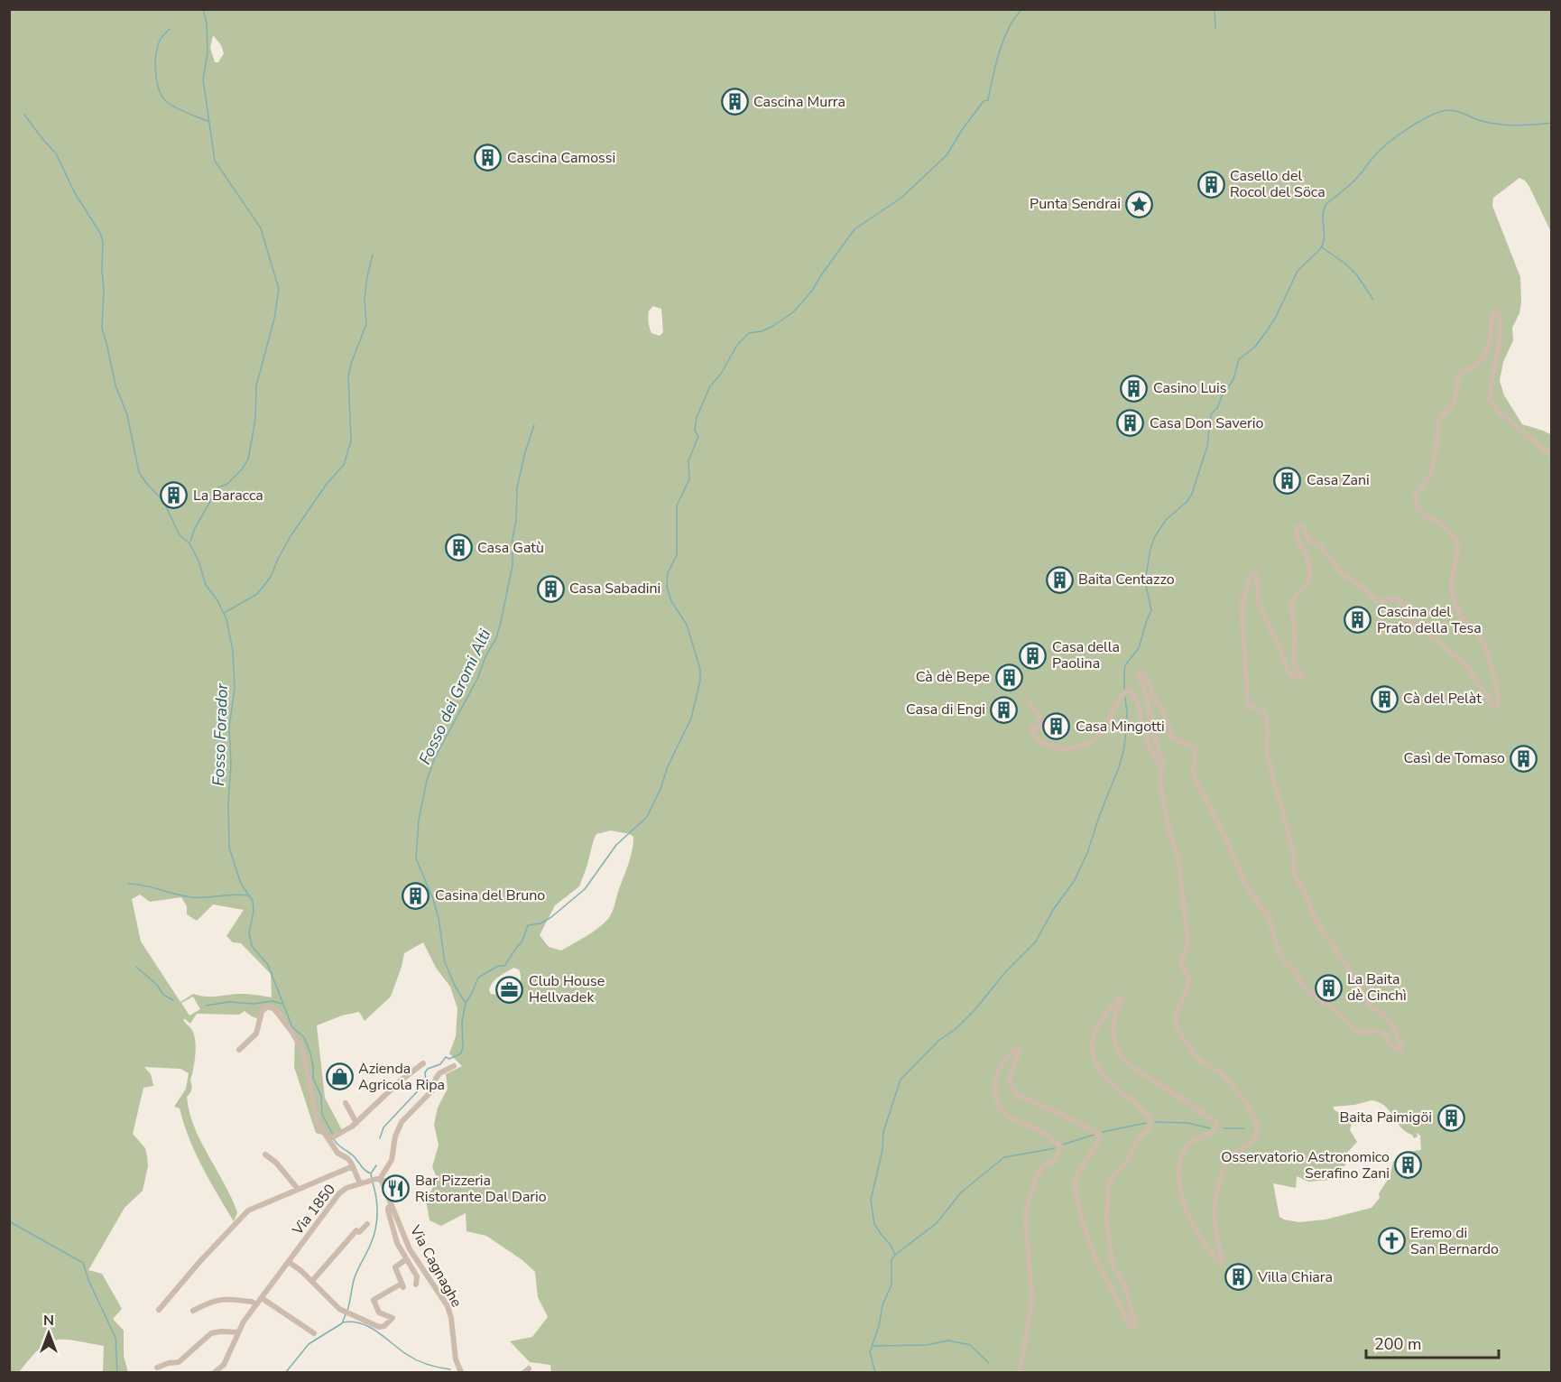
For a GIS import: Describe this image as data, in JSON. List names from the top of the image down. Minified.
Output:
{"streets":{"street":["Via 1850","Via Cagnaghe"]},"crossings":[["Via 1850","Via Cagnaghe"]],"water":["Fosso dei Gromi Alti","Fosso Forador"],"places":{"building":["Cascina Murra","Cascina Camossi","Casello del Rocol del Söca","Casino Luis","Casa Don Saverio","Casa Zani","La Baracca","Casa Gatù","Baita Centazzo","Casa Sabadini","Cascina del Prato della Tesa","Casa della Paolina","Cà dè Bepe","Cà del Pelàt","Casa di Engi","Casa Mingotti","Casì de Tomaso","Casina del Bruno","La Baita dè Cinchì","Baita Paimigöi","Osservatorio Astronomico Serafino Zani","Villa Chiara"],"place":["Punta Sendrai"],"office":["Club House Hellvadek"],"shop":["Azienda Agricola Ripa"],"restaurant":["Bar Pizzeria Ristorante Dal Dario"],"church":["Eremo di San Bernardo"]},"scale_bar":"200 m","north":"top"}
